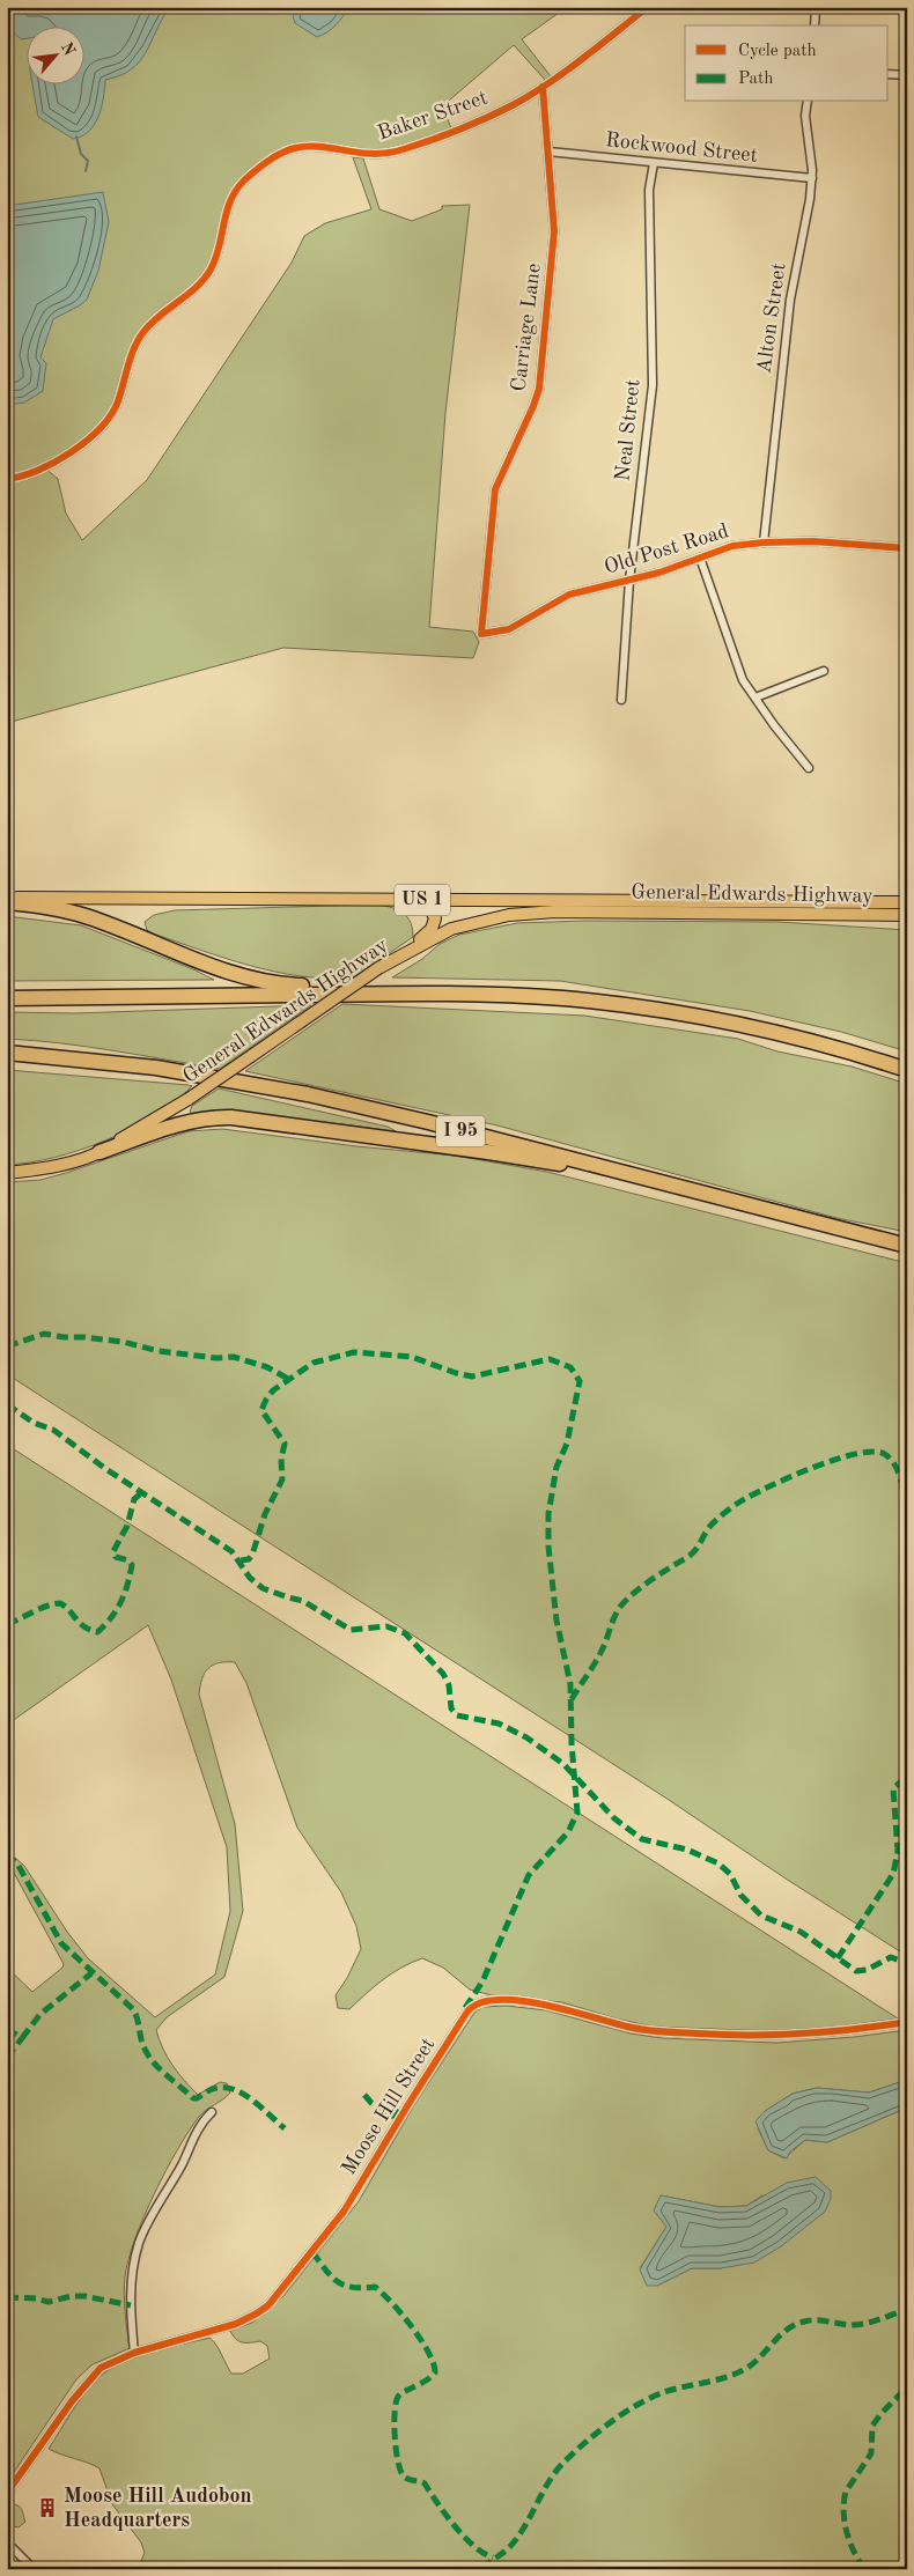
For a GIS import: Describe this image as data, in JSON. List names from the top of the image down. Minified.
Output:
{"streets":{"highway":["I 95"],"main road":["General Edwards Highway","US 1"],"street":["Baker Street","Rockwood Street","Alton Street","Carriage Lane","Neal Street","Old Post Road","Moose Hill Street"]},"crossings":[["Baker Street","Carriage Lane"],["Rockwood Street","Alton Street"],["Rockwood Street","Carriage Lane"],["Rockwood Street","Neal Street"],["Alton Street","Old Post Road"],["Carriage Lane","Old Post Road"],["Neal Street","Old Post Road"]],"places":{"building":["Moose Hill Audobon Headquarters"]},"legend":["Cycle path","Path"],"north":"top right"}
